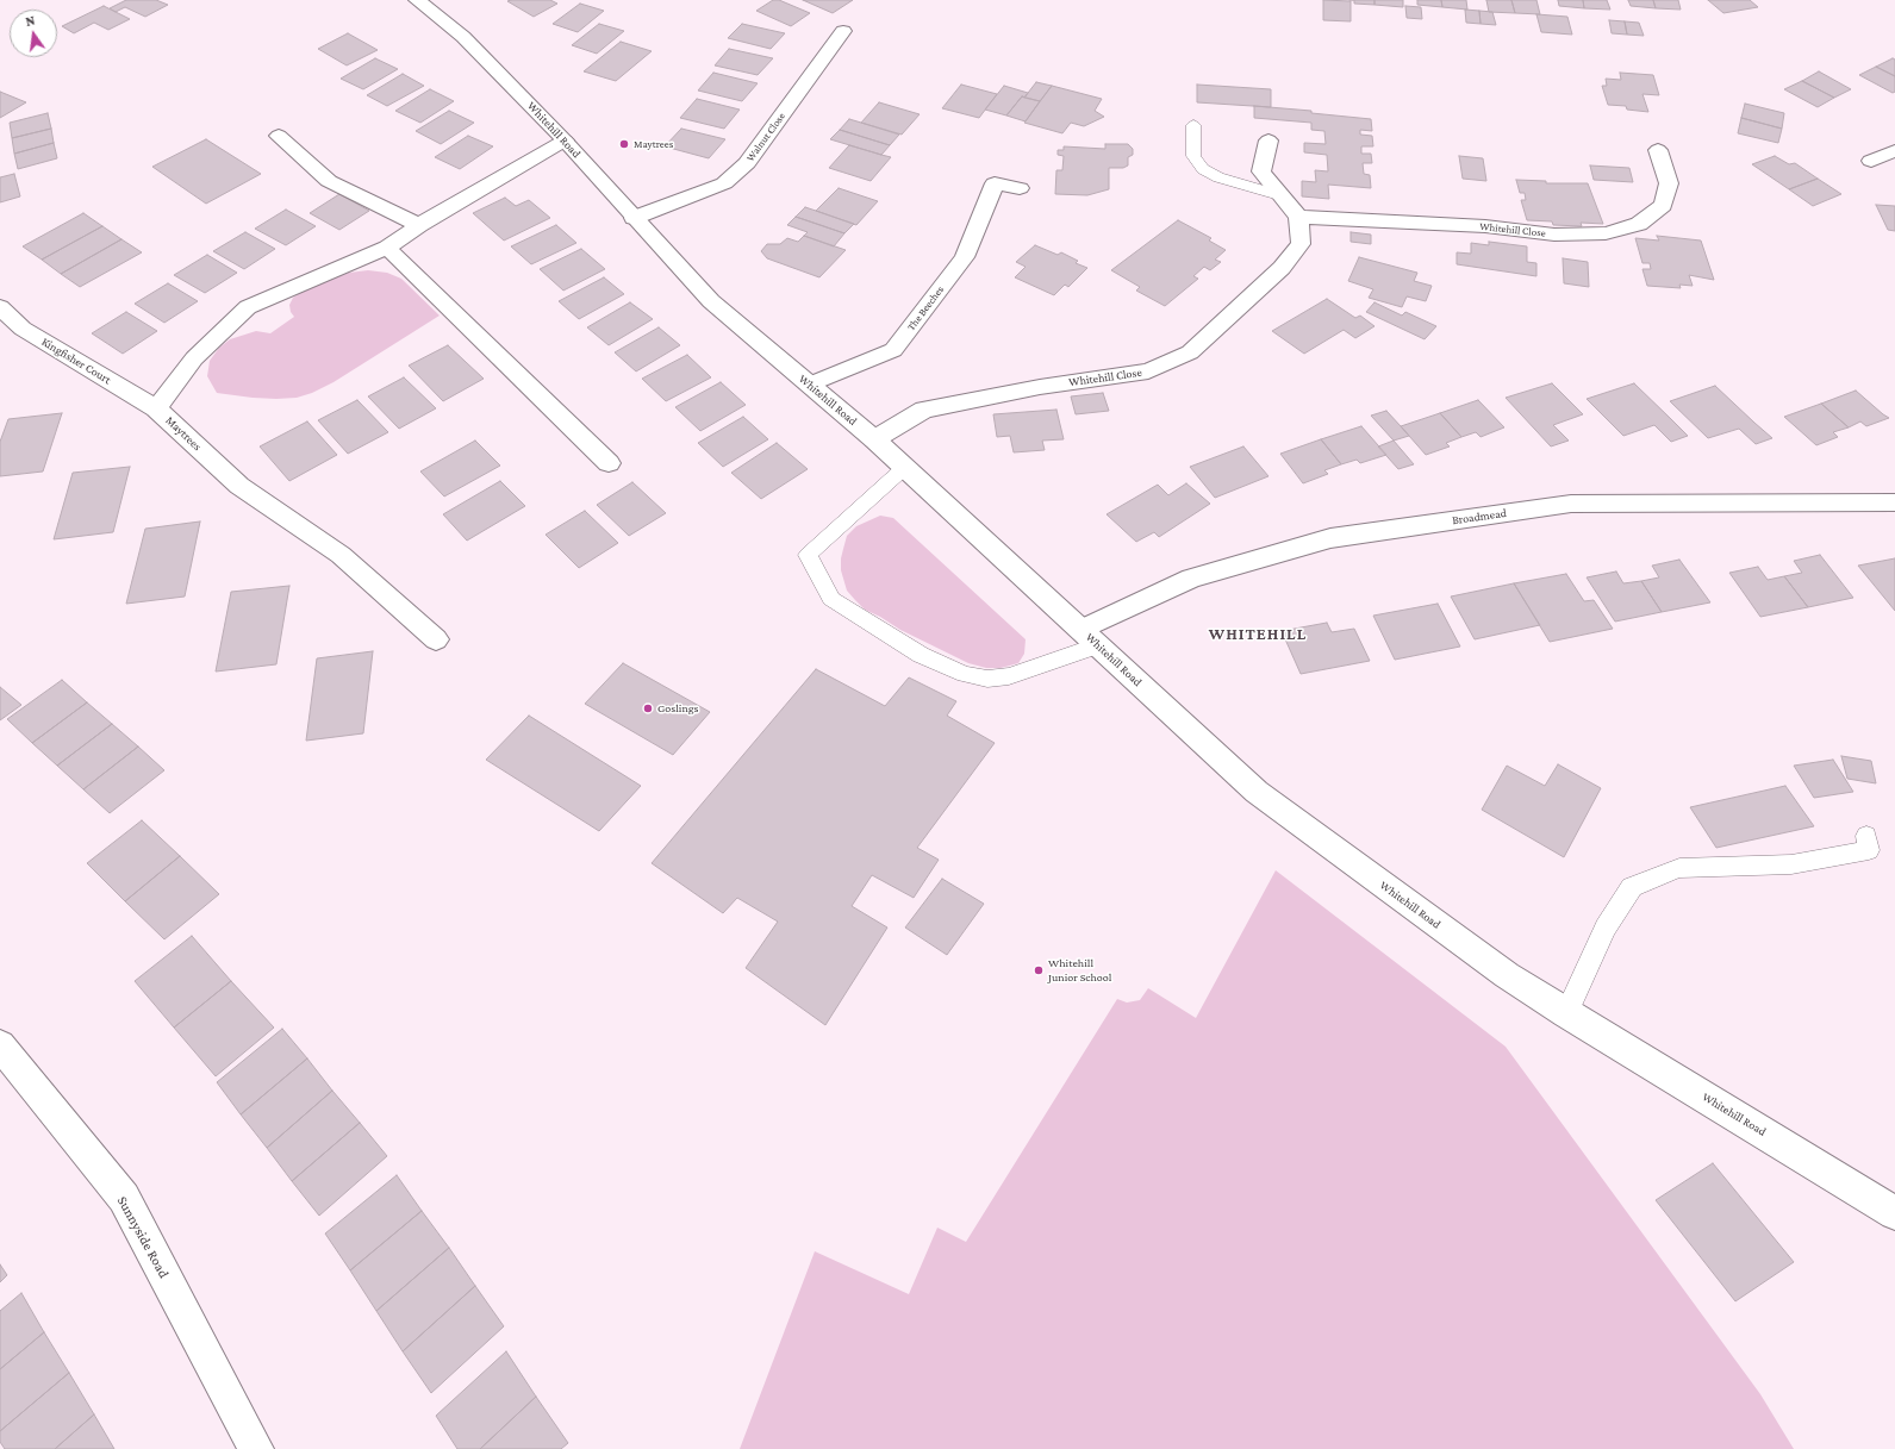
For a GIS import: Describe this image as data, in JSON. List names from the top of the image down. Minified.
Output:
{"streets":{"street":["Whitehill Road","Walnut Close","Whitehill Close","The Beeches","Kingfisher Court","Maytrees","Broadmead","Sunnyside Road"]},"crossings":[["Whitehill Road","Walnut Close"],["Whitehill Road","Whitehill Close"],["Whitehill Road","The Beeches"],["Whitehill Road","Maytrees"],["Whitehill Road","Broadmead"],["Kingfisher Court","Maytrees"]],"districts":["WHITEHILL"],"places":["Maytrees","Goslings","Whitehill Junior School"],"north":"top"}
